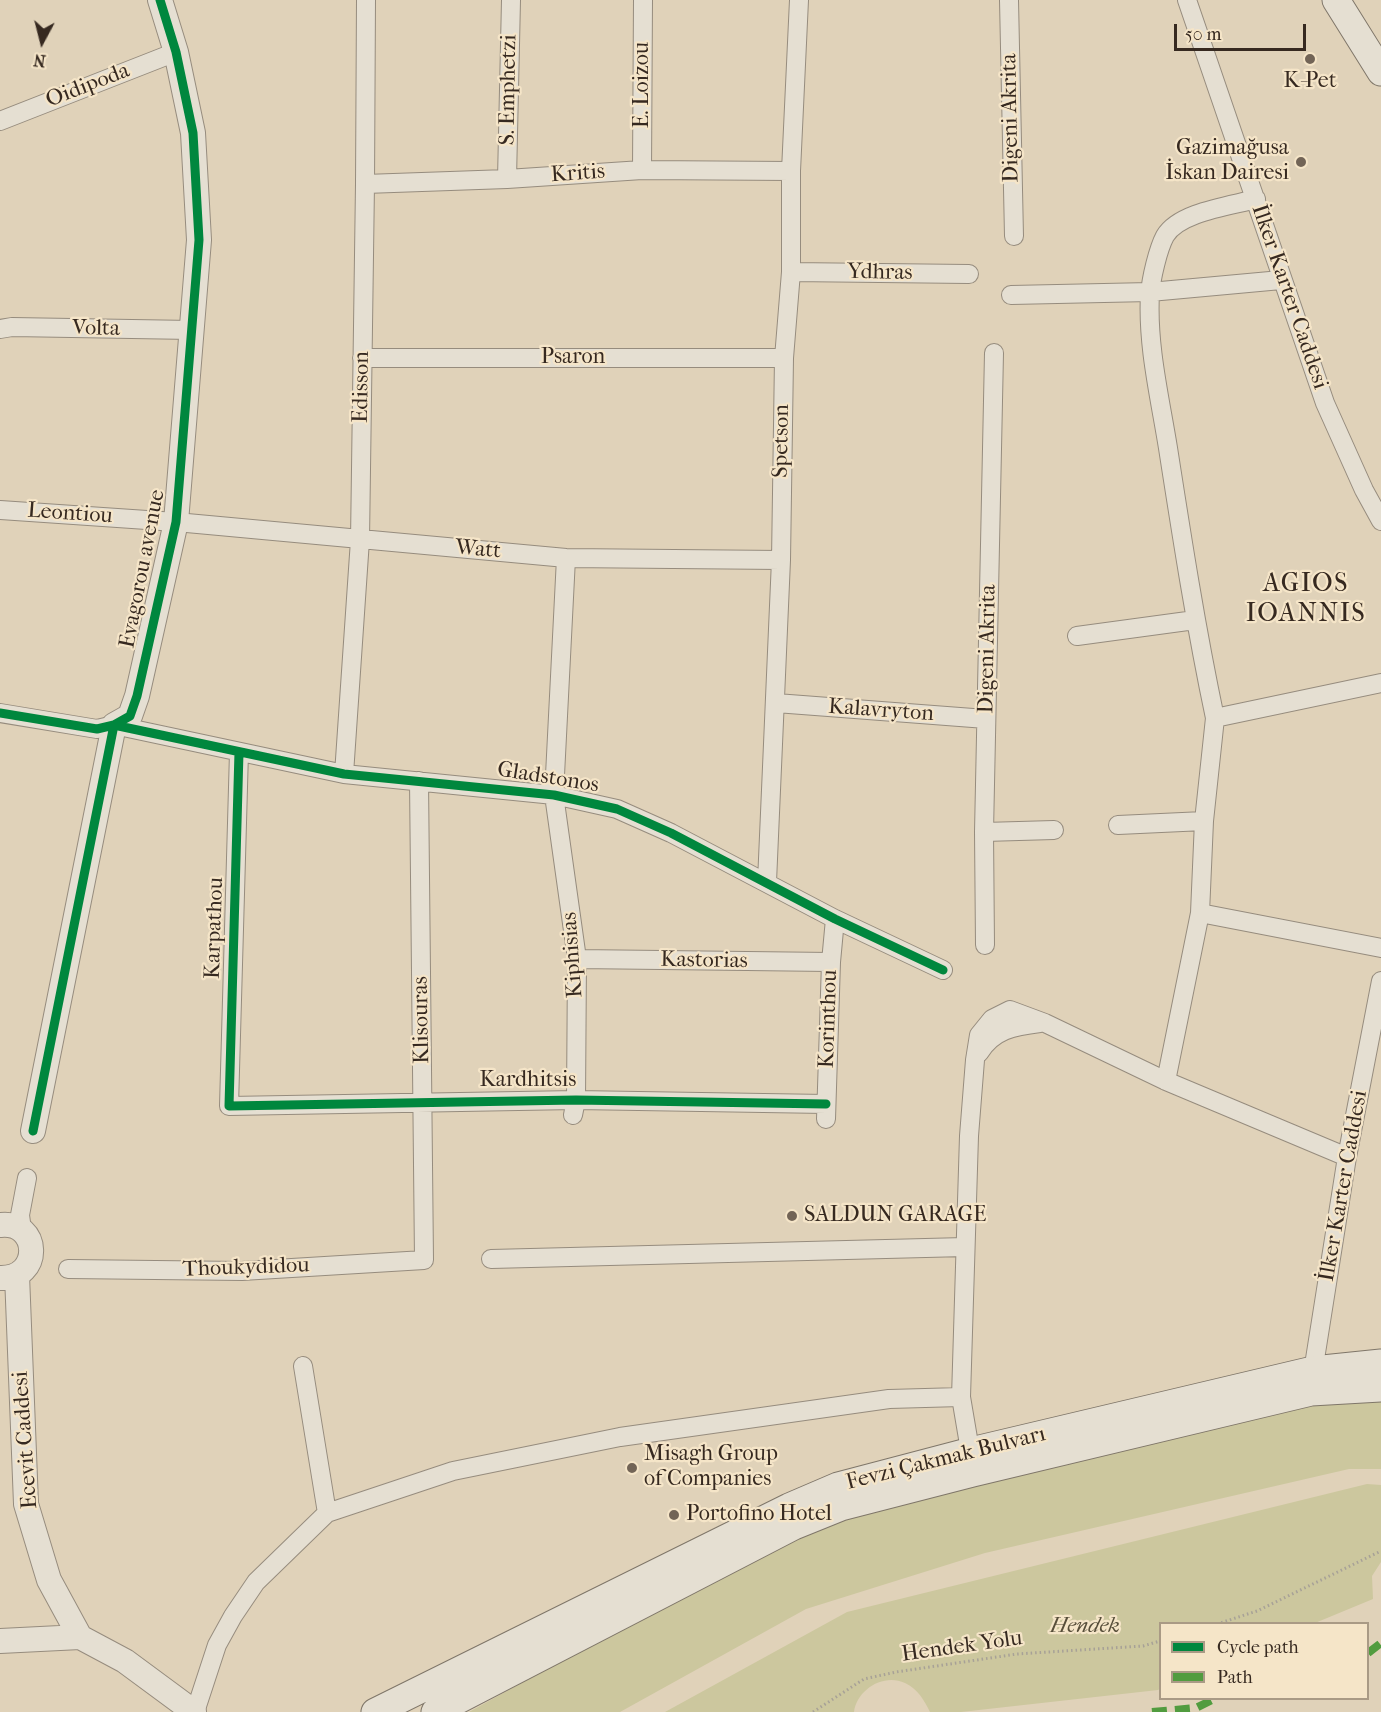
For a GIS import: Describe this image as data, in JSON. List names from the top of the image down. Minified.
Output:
{"streets":{"main road":["Fevzi Çakmak Bulvarı"],"street":["E. Loizou","Oidipoda","S. Emphetzi","Digeni Akrita","Kritis","Ydhras","İlker Karter Caddesi","Volta","Psaron","Edisson","Spetson","Leontiou","Watt","Evagorou avenue","Kalavryton","Gladstonos","Karpathou","Kiphisias","Kastorias","Korinthou","Klisouras","Kardhitsis","Thoukydidou","Ecevit Caddesi"],"path":["Hendek Yolu"]},"crossings":[["E. Loizou","Kritis"],["Oidipoda","Evagorou avenue"],["S. Emphetzi","Kritis"],["Digeni Akrita","Kalavryton"],["Kritis","Edisson"],["Kritis","Spetson"],["Ydhras","Spetson"],["İlker Karter Caddesi","Fevzi Çakmak Bulvarı"],["Volta","Evagorou avenue"],["Psaron","Edisson"],["Psaron","Spetson"],["Edisson","Watt"],["Edisson","Gladstonos"],["Spetson","Watt"],["Spetson","Kalavryton"],["Spetson","Gladstonos"],["Leontiou","Watt"],["Leontiou","Evagorou avenue"],["Watt","Evagorou avenue"],["Watt","Kiphisias"],["Evagorou avenue","Gladstonos"],["Gladstonos","Karpathou"],["Gladstonos","Kiphisias"],["Gladstonos","Korinthou"],["Gladstonos","Klisouras"],["Karpathou","Kardhitsis"],["Kiphisias","Kastorias"],["Kiphisias","Kardhitsis"],["Kastorias","Korinthou"],["Korinthou","Kardhitsis"],["Klisouras","Kardhitsis"],["Klisouras","Thoukydidou"]],"districts":["AGIOS IOANNIS"],"parks":["Hendek"],"places":["K-Pet","Gazimağusa İskan Dairesi","SALDUN GARAGE","Misagh Group of Companies","Portofino Hotel"],"legend":["Cycle path","Path"],"scale_bar":"50 m","north":"bottom"}
